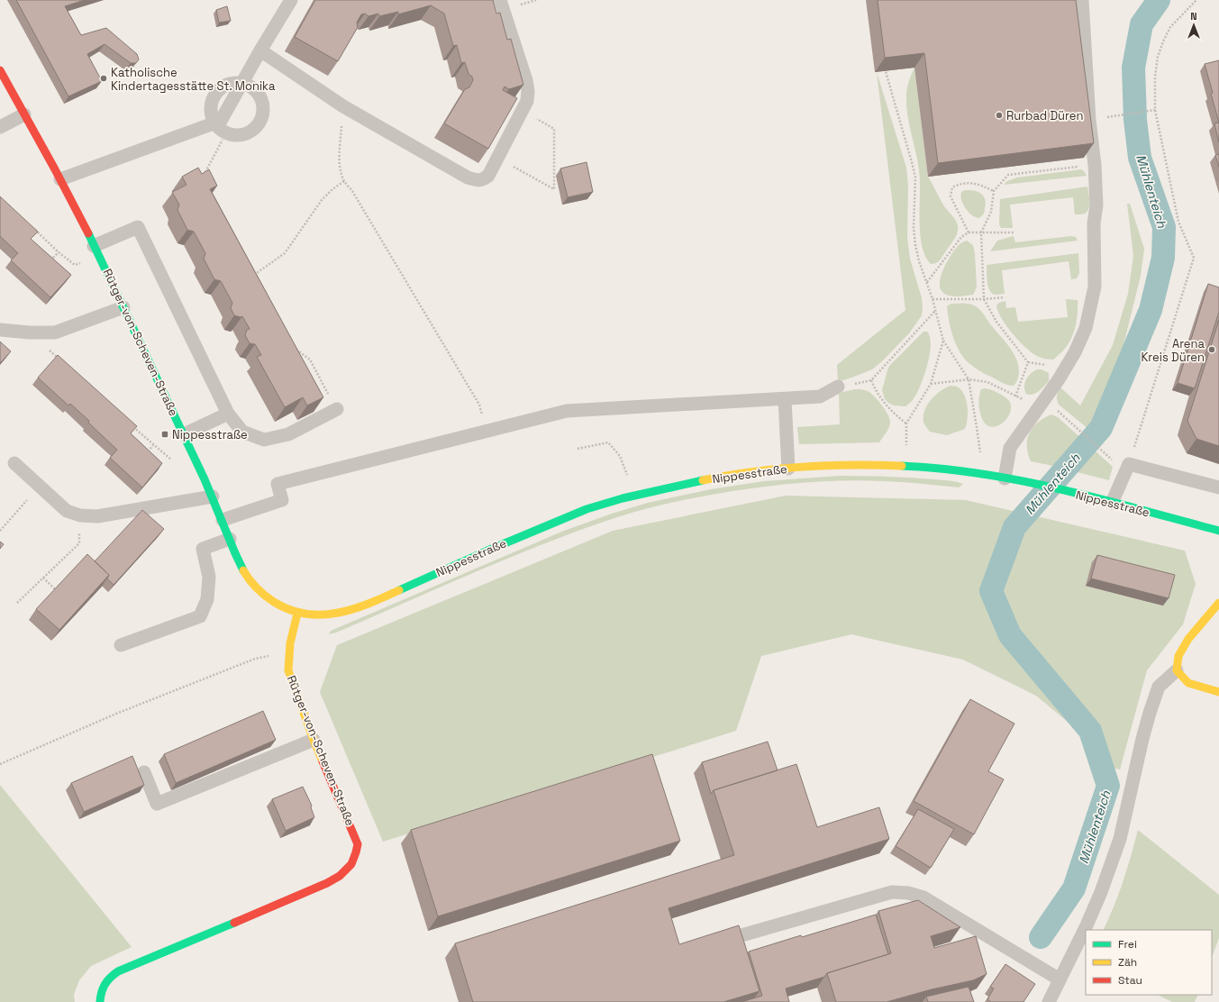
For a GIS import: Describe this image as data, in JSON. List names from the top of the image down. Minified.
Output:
{"streets":{"street":["Rütger-von-Scheven-Straße","Nippesstraße"]},"crossings":[["Rütger-von-Scheven-Straße","Nippesstraße"]],"water":["Mühlenteich"],"places":{"other":["Katholische Kindertagesstätte St. Monika","Rurbad Düren","Arena Kreis Düren"],"transit":["Nippesstraße"]},"legend":["Frei","Zäh","Stau"],"north":"top"}
